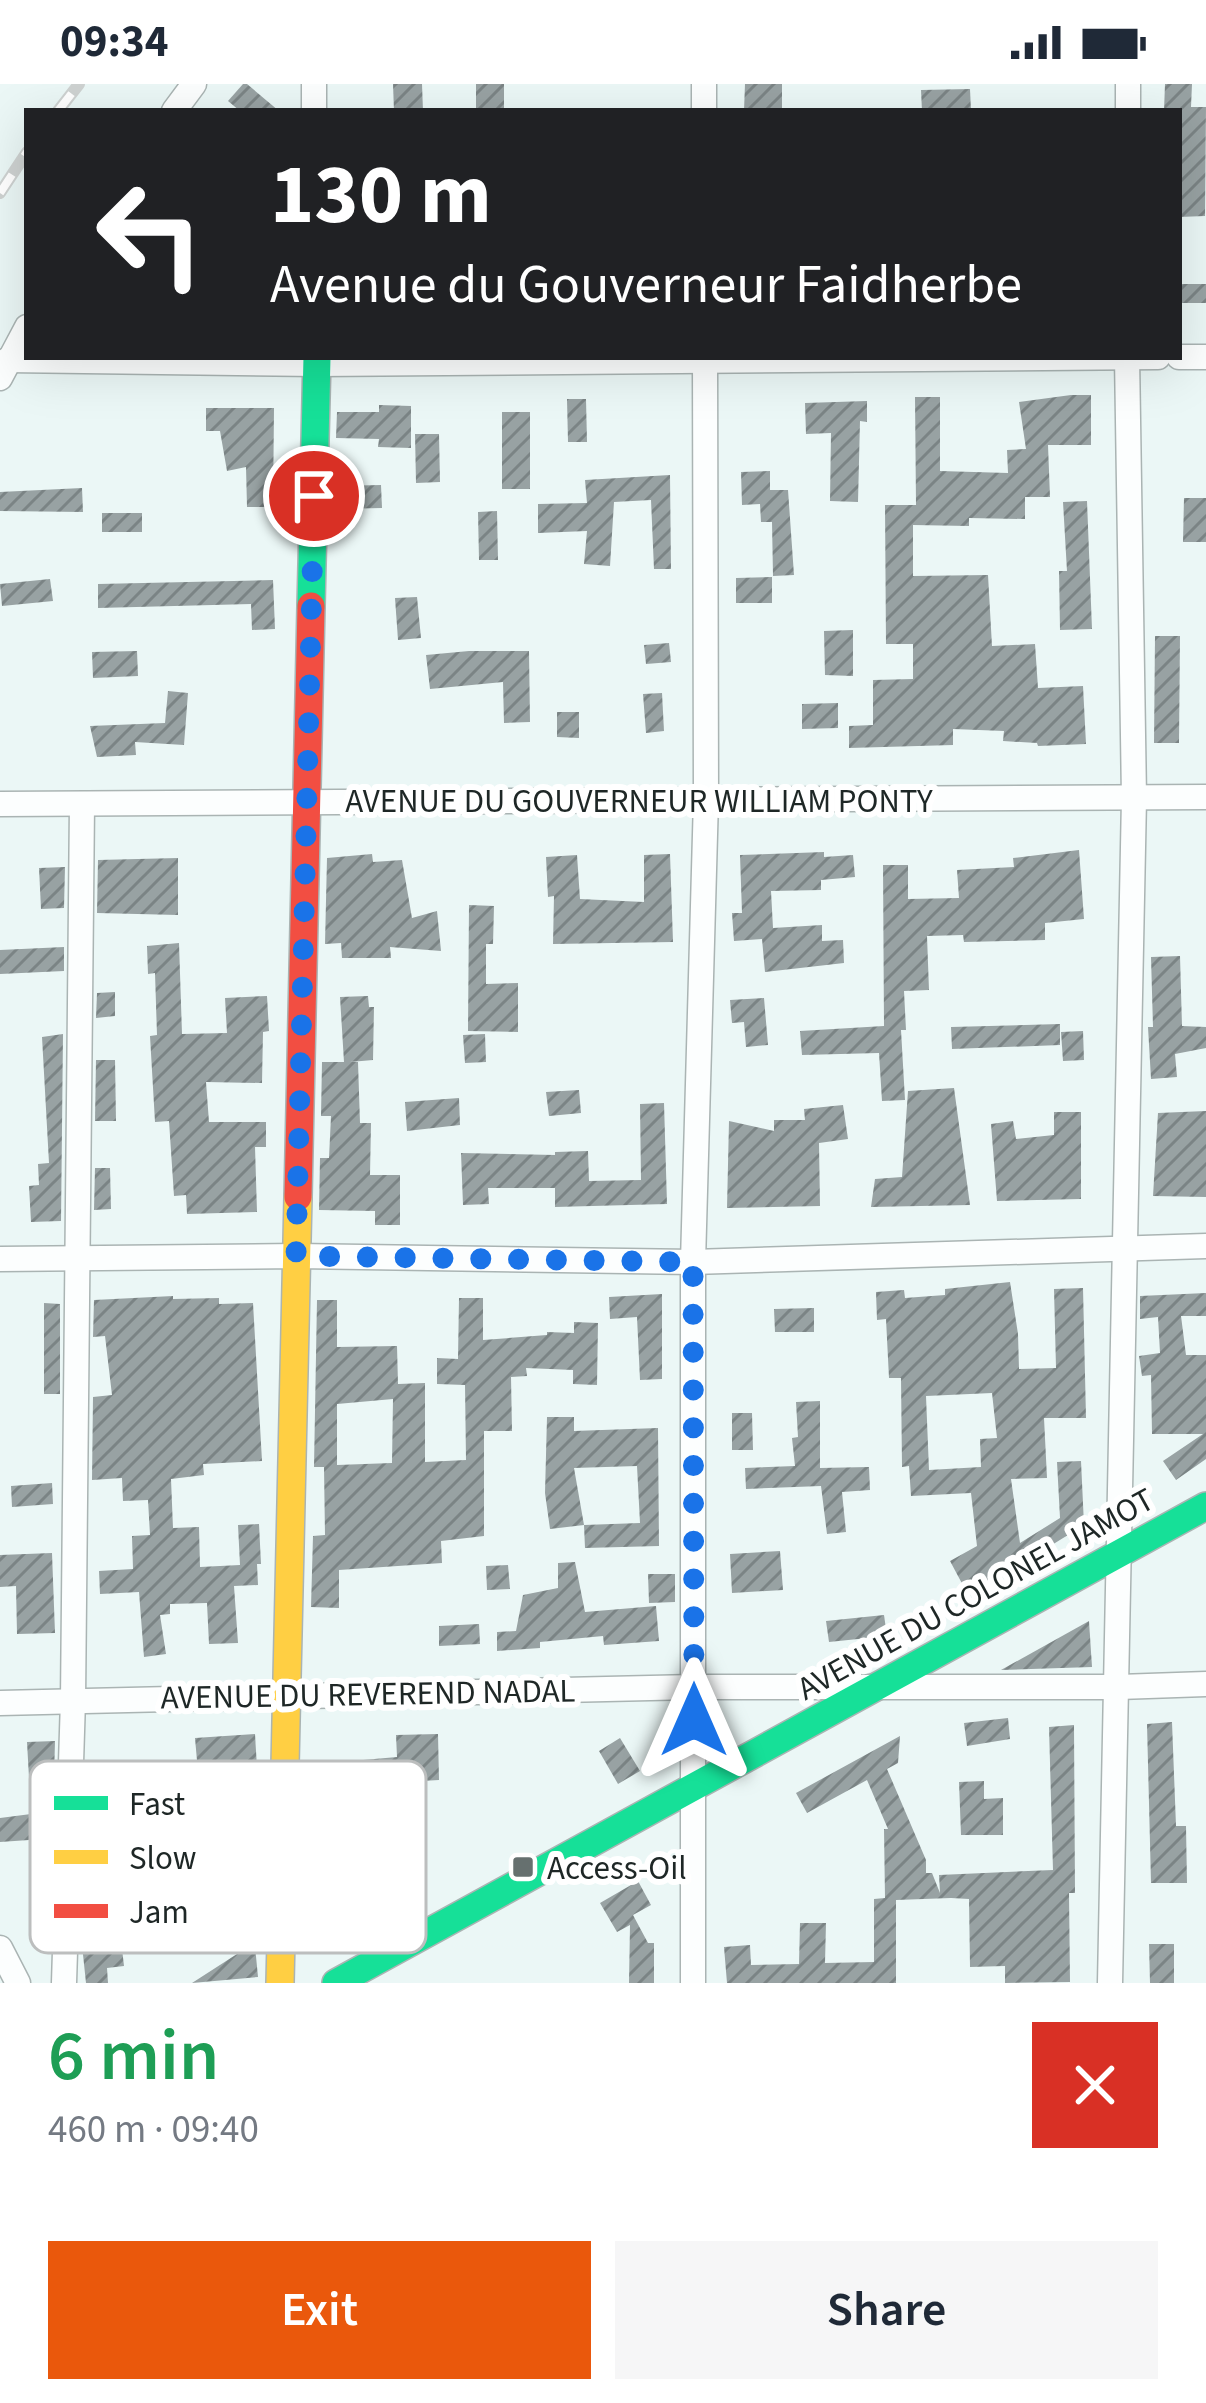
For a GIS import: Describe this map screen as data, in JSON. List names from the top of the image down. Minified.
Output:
{"streets":{"main road":["AVENUE DU COLONEL JAMOT"],"street":["AVENUE DU GOUVERNEUR WILLIAM PONTY","AVENUE DU REVEREND NADAL"]},"crossings":[["AVENUE DU COLONEL JAMOT","AVENUE DU REVEREND NADAL"]],"places":{"transit":["Access-Oil"]},"legend":["Fast","Slow","Jam"],"page":{"status":"09:34","turn":["130 m","Avenue du Gouverneur Faidherbe"],"heading":["6 min","460 m · 09:40"],"buttons":["Exit","Share"]}}
